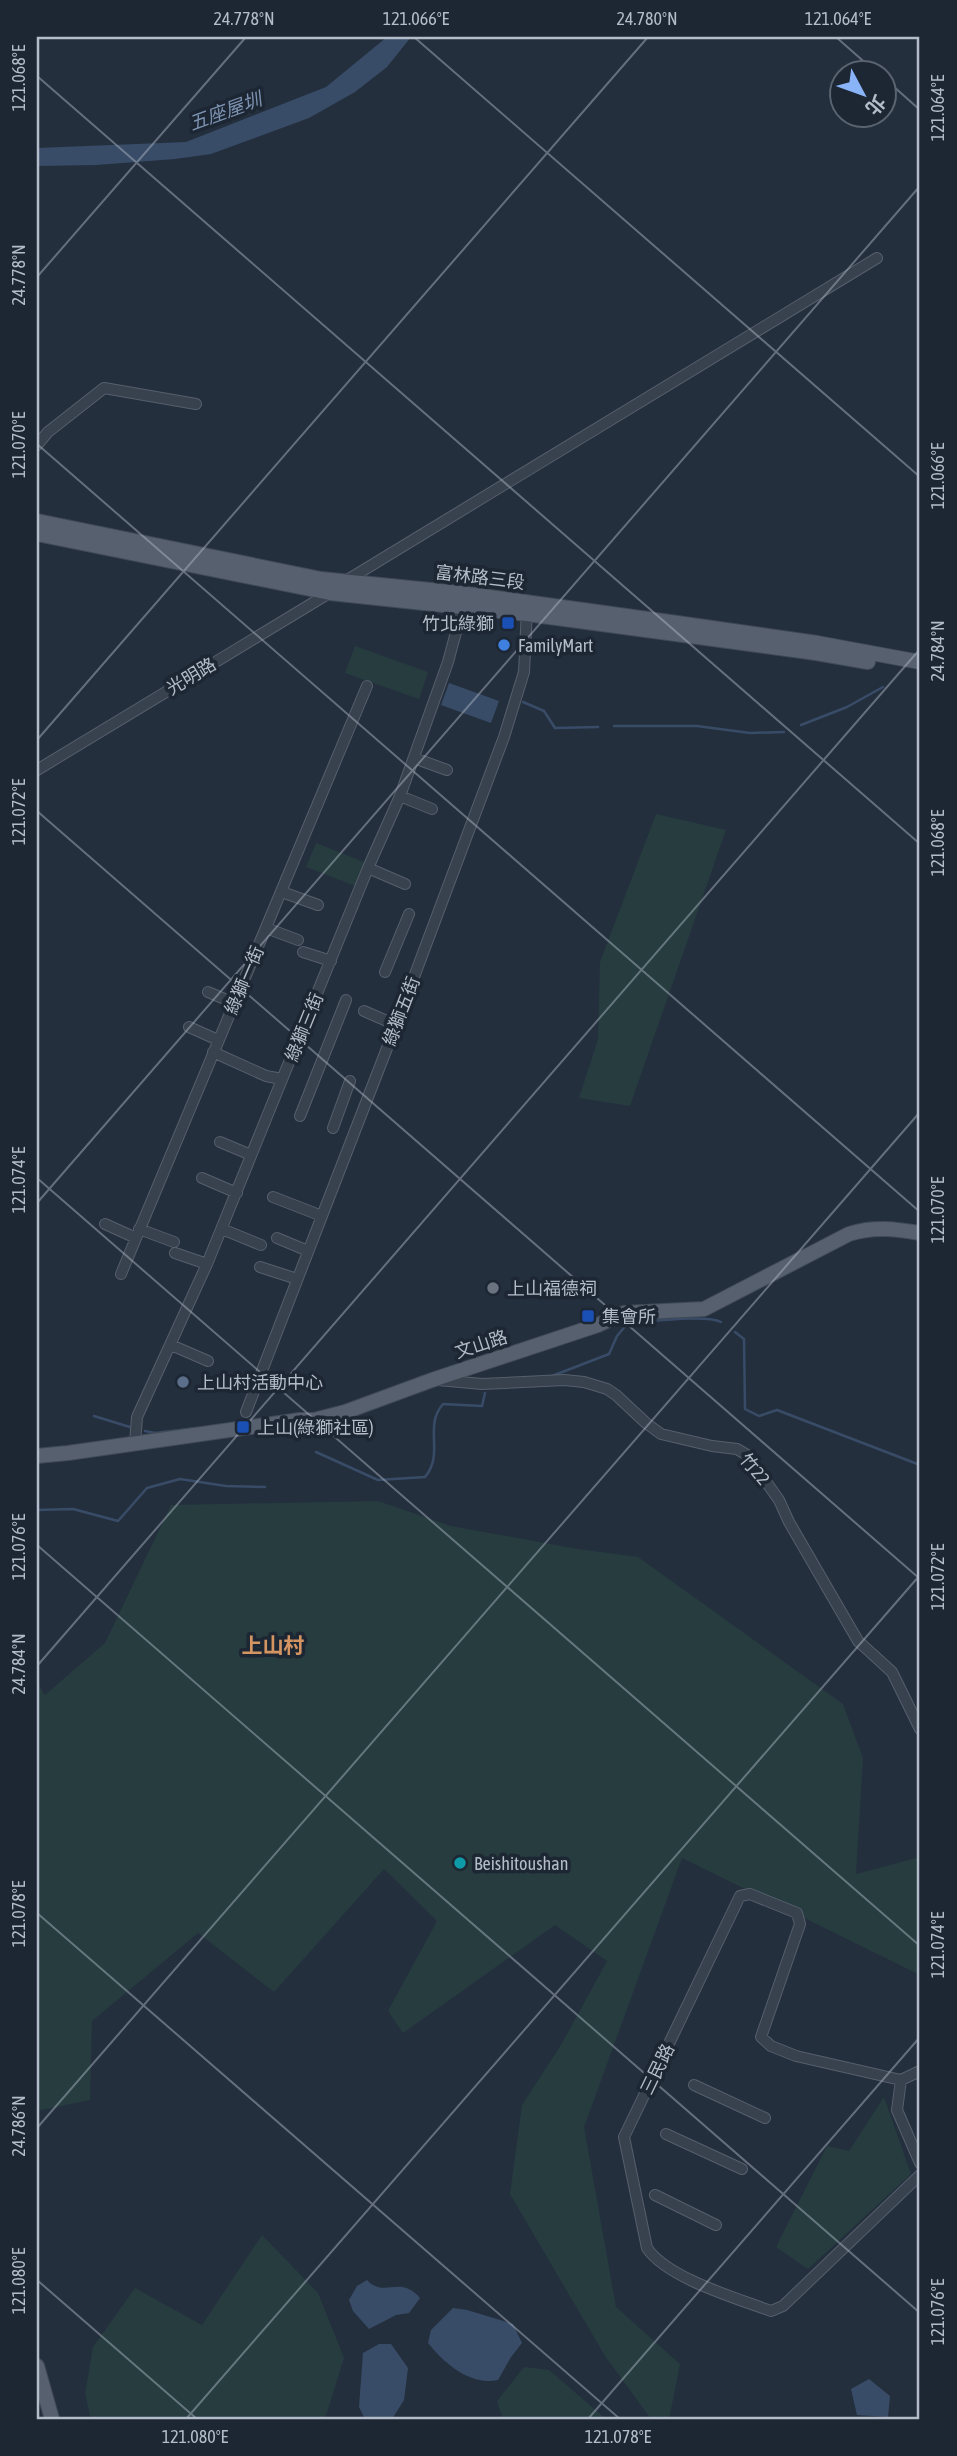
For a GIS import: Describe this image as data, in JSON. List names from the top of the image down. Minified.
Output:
{"streets":{"main road":["富林路三段","文山路"],"street":["光明路","綠獅一街","綠獅五街","綠獅三街","竹22","三民路"]},"crossings":[["富林路三段","光明路"],["富林路三段","綠獅五街"],["富林路三段","綠獅三街"],["綠獅三街","文山路"],["文山路","竹22"]],"districts":["上山村"],"water":["五座屋圳"],"places":{"transit":["竹北綠獅","集會所","上山(綠獅社區)"],"other":["FamilyMart","上山福德祠","上山村活動中心","Beishitoushan"]},"north":"bottom right","coordinates":["24.778°N","121.066°E","24.780°N","121.064°E","121.068°E","121.070°E","24.784°N","121.072°E","121.074°E","121.076°E","121.078°E","24.786°N","121.080°E"]}
